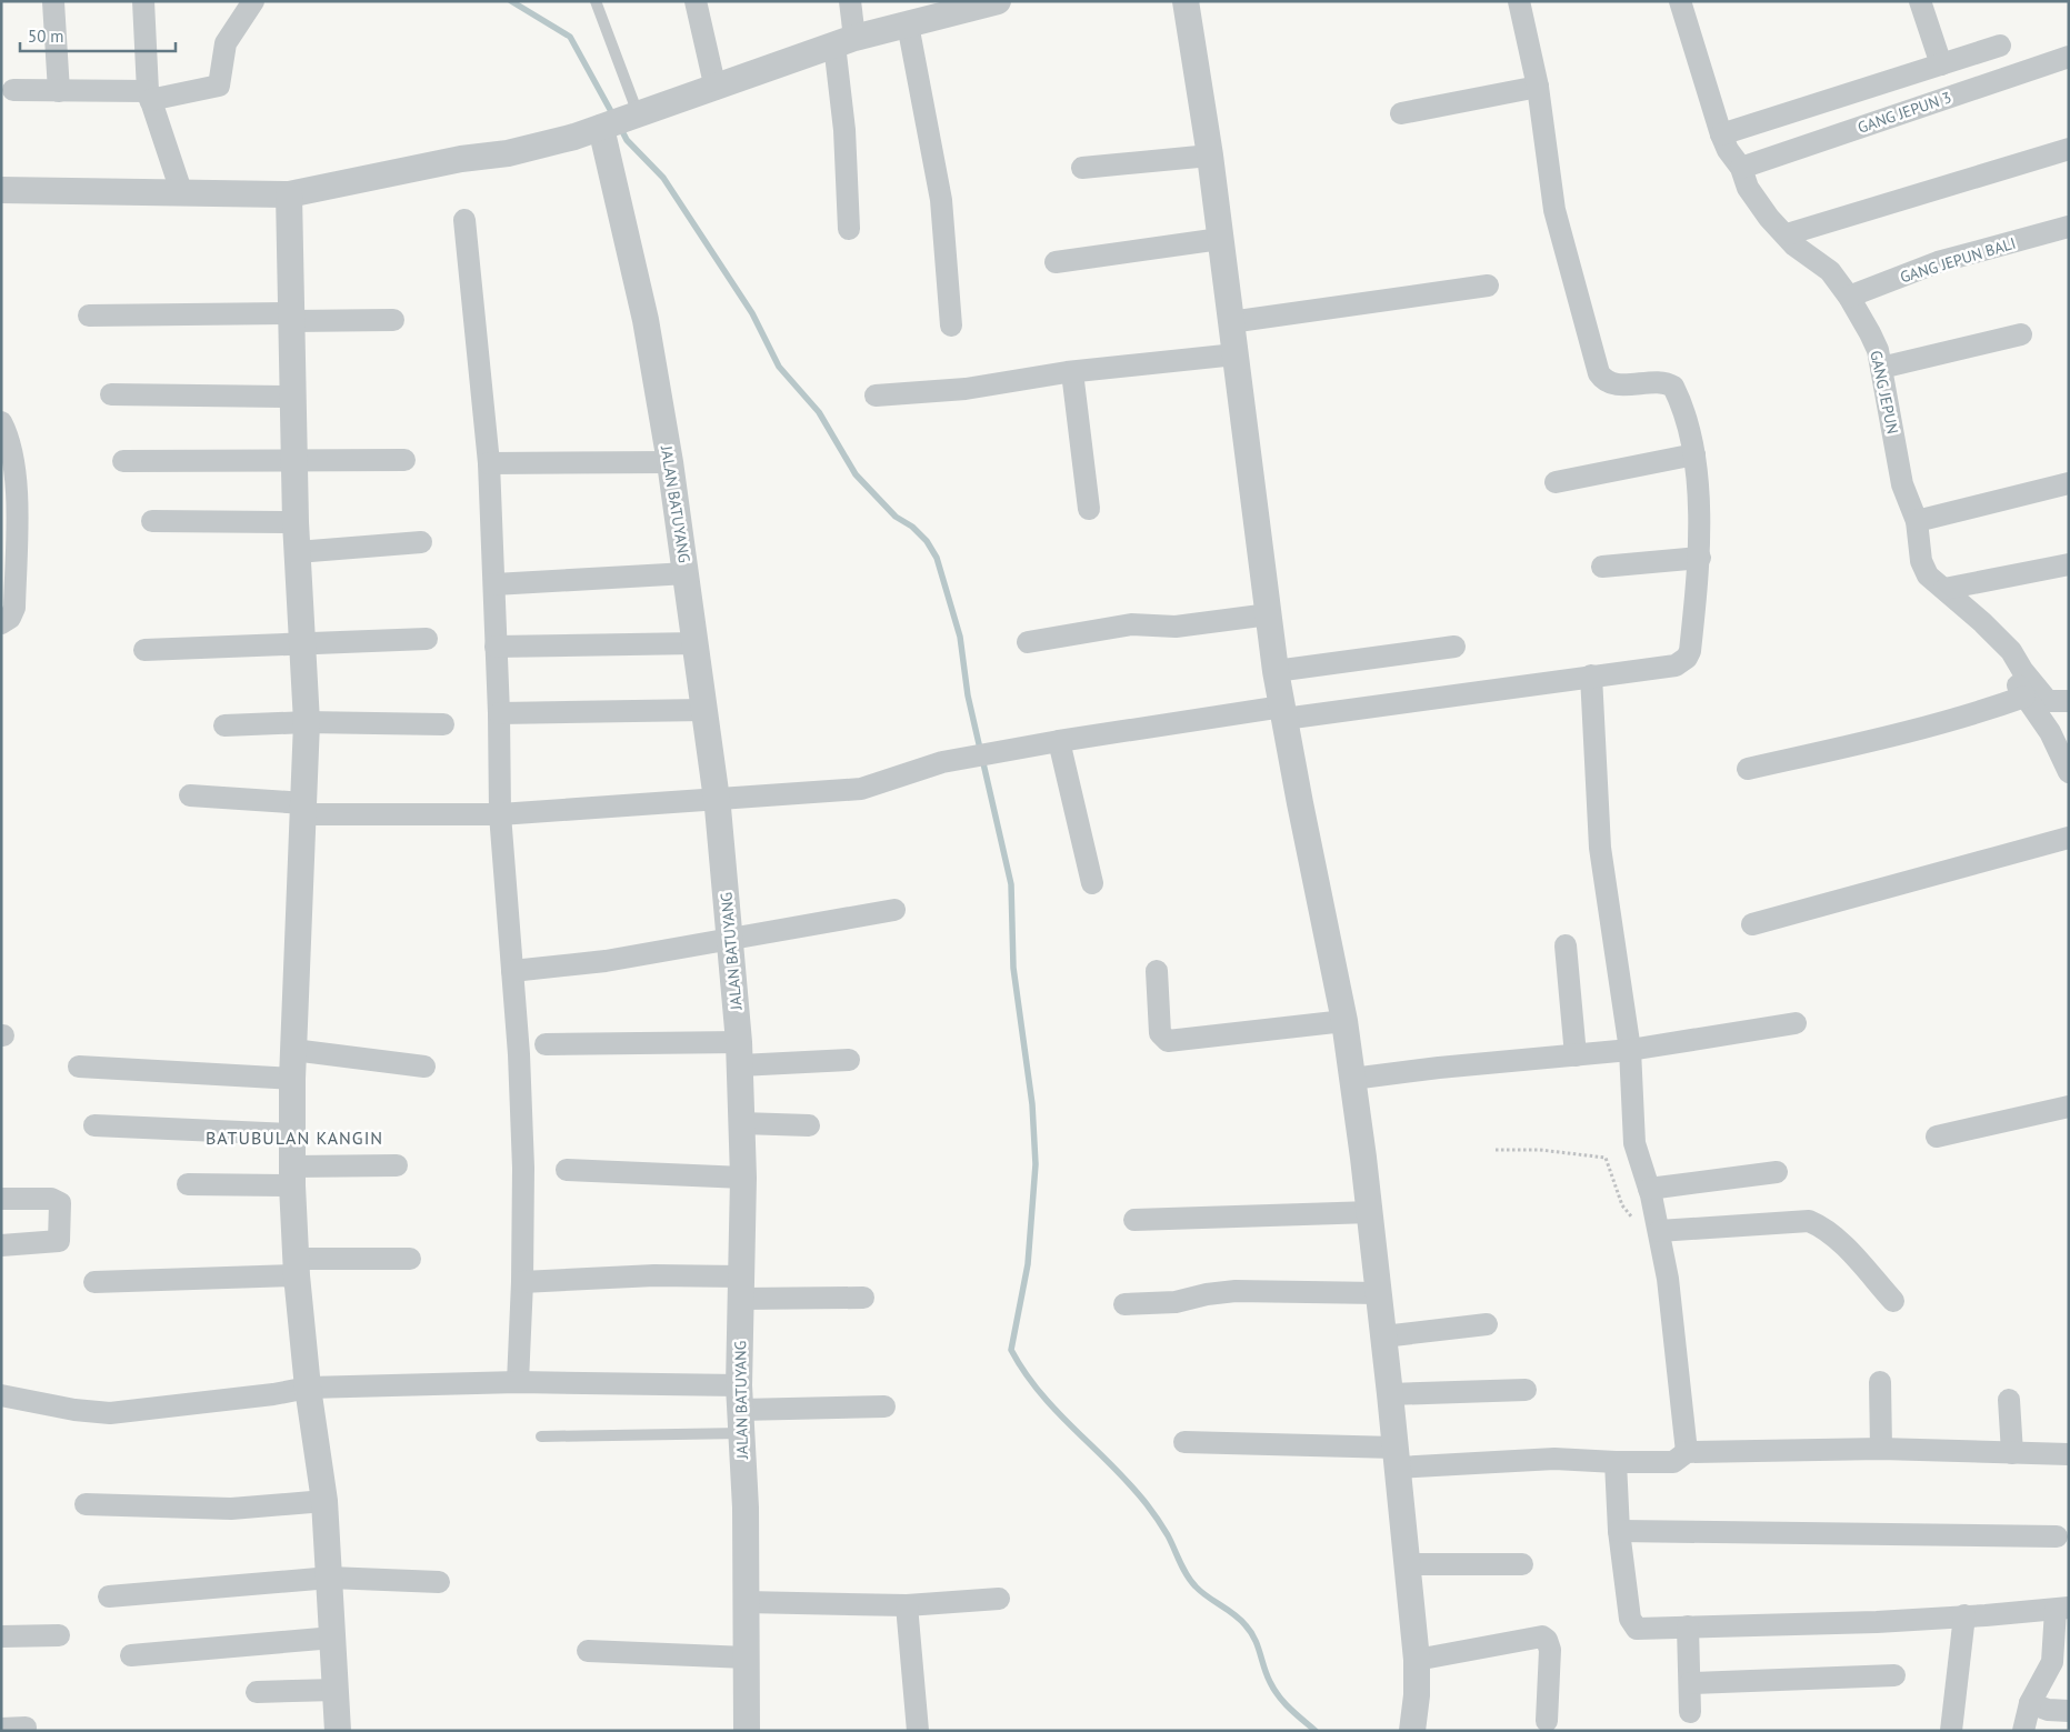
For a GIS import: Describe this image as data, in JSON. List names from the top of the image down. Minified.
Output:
{"streets":{"street":["GANG JEPUN 3","GANG JEPUN BALI","GANG JEPUN","JALAN BATUYANG"]},"crossings":[["GANG JEPUN 3","GANG JEPUN"],["GANG JEPUN BALI","GANG JEPUN"]],"districts":["BATUBULAN KANGIN"],"scale_bar":"50 m"}
